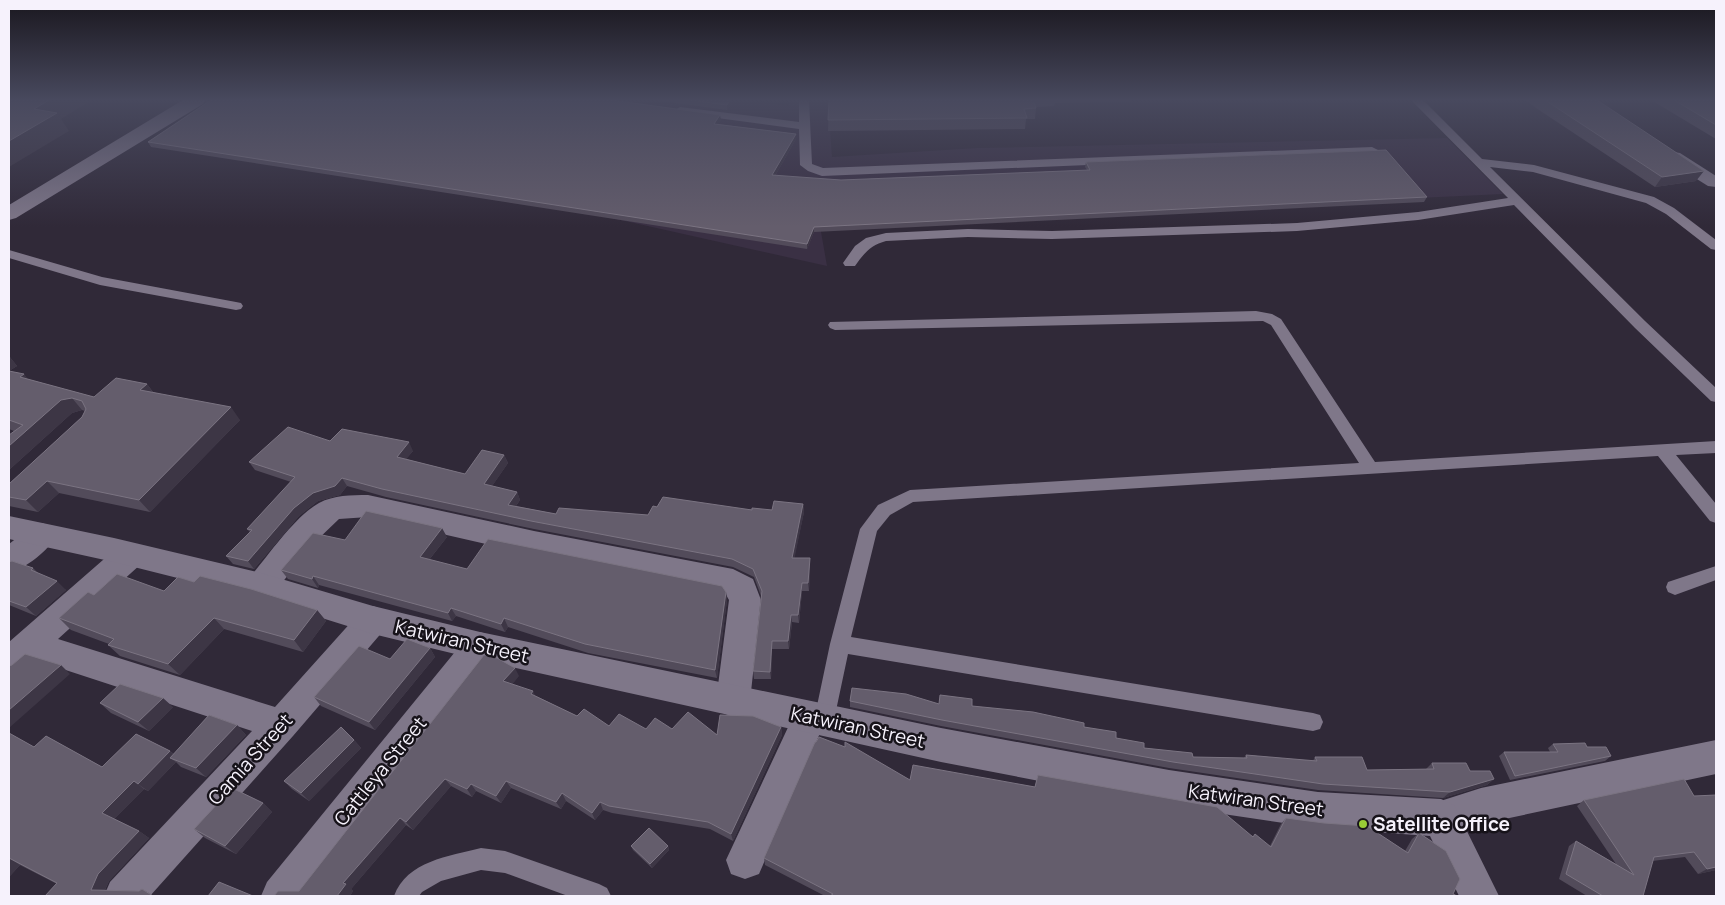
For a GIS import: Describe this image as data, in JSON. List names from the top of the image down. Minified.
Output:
{"streets":{"street":["Katwiran Street","Camia Street","Cattleya Street"]},"crossings":[["Katwiran Street","Camia Street"],["Katwiran Street","Cattleya Street"]],"places":["Satellite Office"]}
